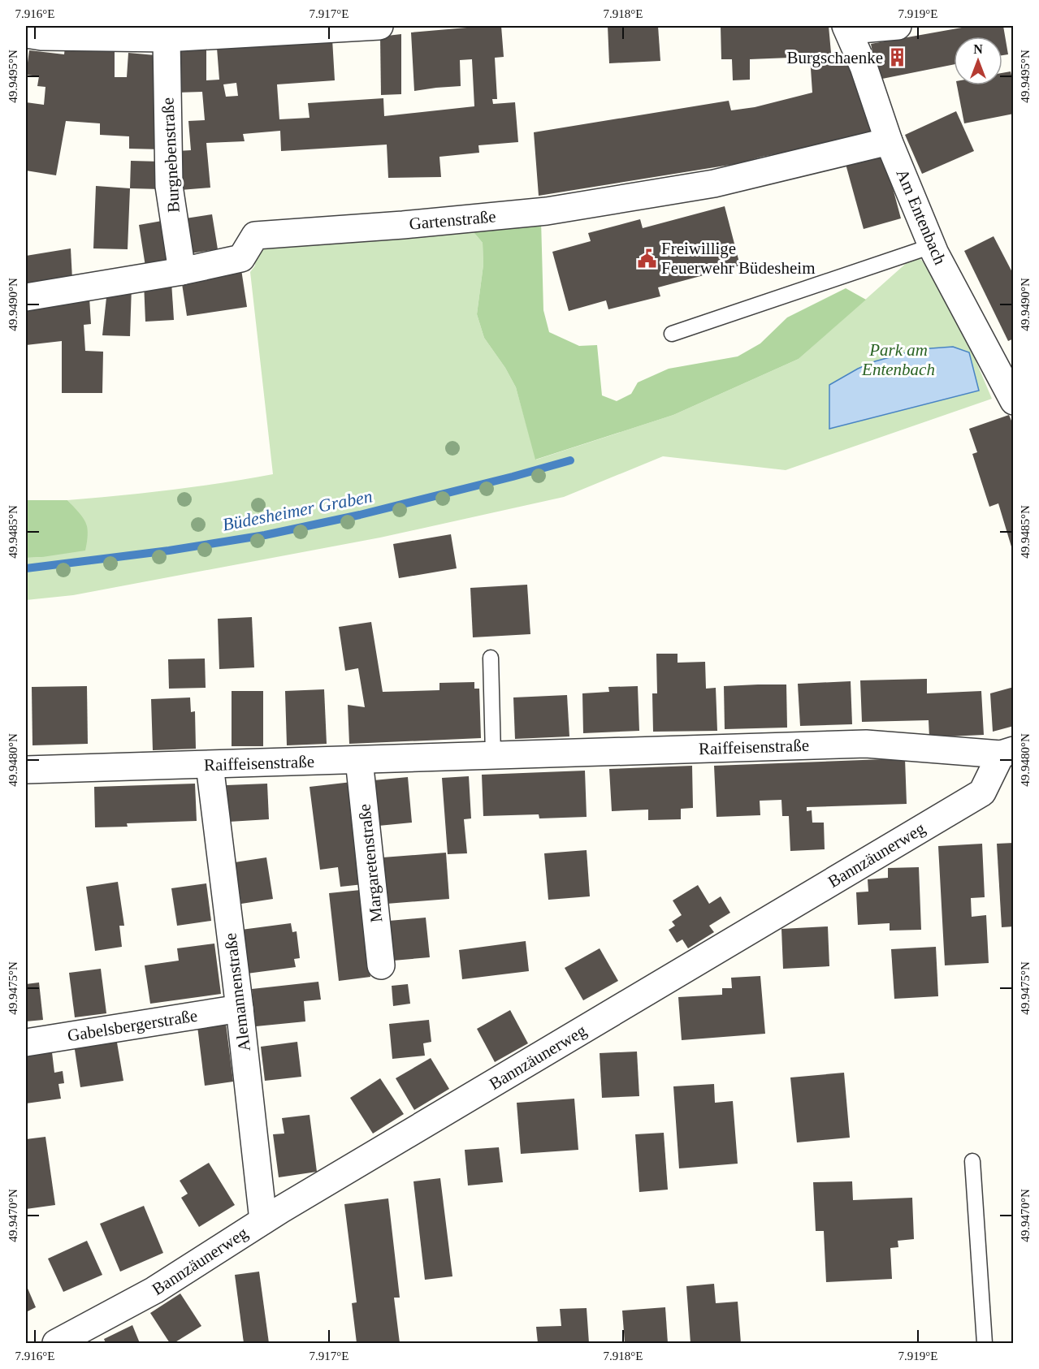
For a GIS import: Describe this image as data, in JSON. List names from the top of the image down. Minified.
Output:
{"streets":{"street":["Burgnebenstraße","Am Entenbach","Gartenstraße","Raiffeisenstraße","Bannzäunerweg","Margaretenstraße","Alemannenstraße","Gabelsbergerstraße"]},"crossings":[["Burgnebenstraße","Gartenstraße"],["Am Entenbach","Gartenstraße"],["Raiffeisenstraße","Bannzäunerweg"],["Raiffeisenstraße","Margaretenstraße"],["Raiffeisenstraße","Alemannenstraße"],["Bannzäunerweg","Alemannenstraße"],["Alemannenstraße","Gabelsbergerstraße"]],"water":["Büdesheimer Graben"],"parks":["Park am Entenbach"],"places":{"building":["Burgschaenke"],"public building":["Freiwillige Feuerwehr Büdesheim"]},"north":"top","coordinates":["7.916°E","7.917°E","7.918°E","7.919°E","49.9495°N","49.9490°N","49.9485°N","49.9480°N","49.9475°N","49.9470°N"]}
